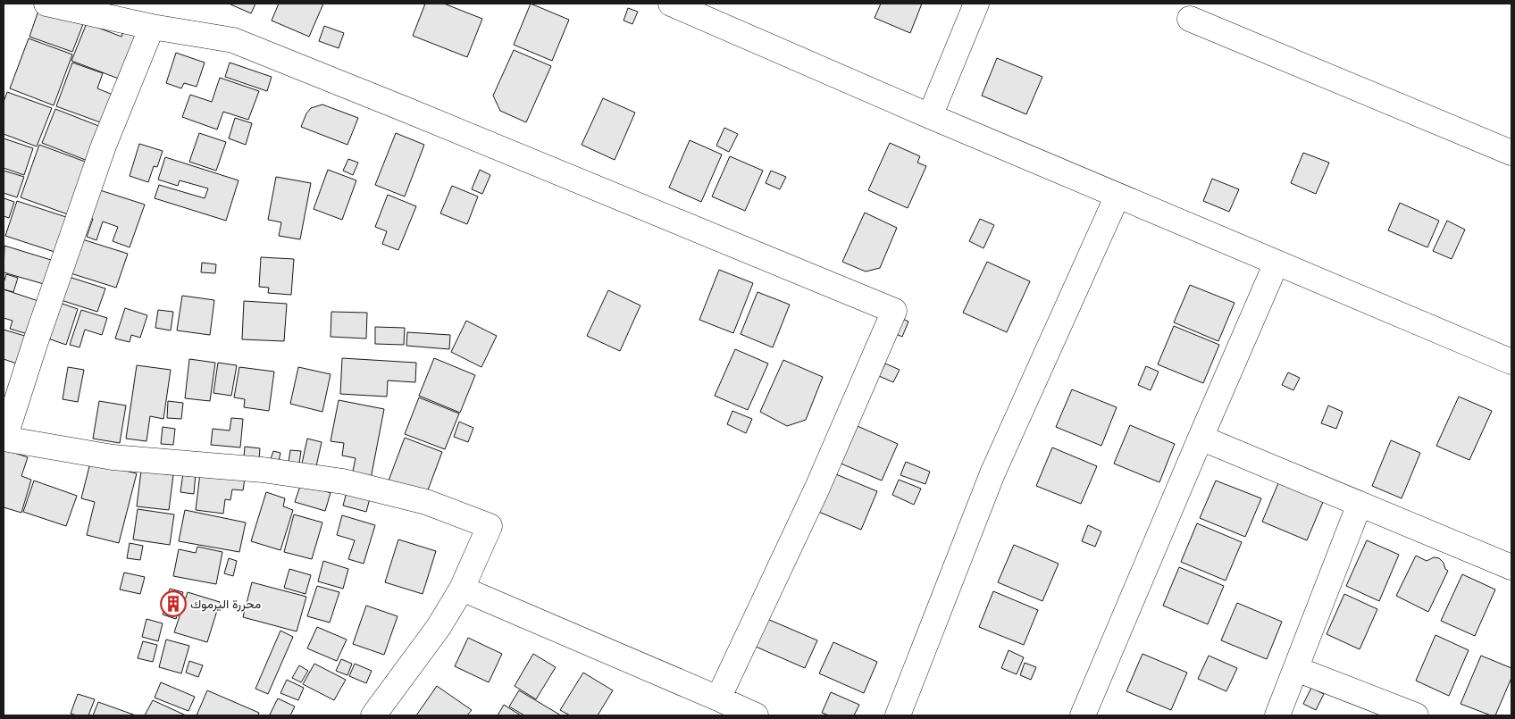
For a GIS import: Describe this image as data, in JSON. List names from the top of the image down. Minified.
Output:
{"places":{"building":["محررة اليرموك"]}}
